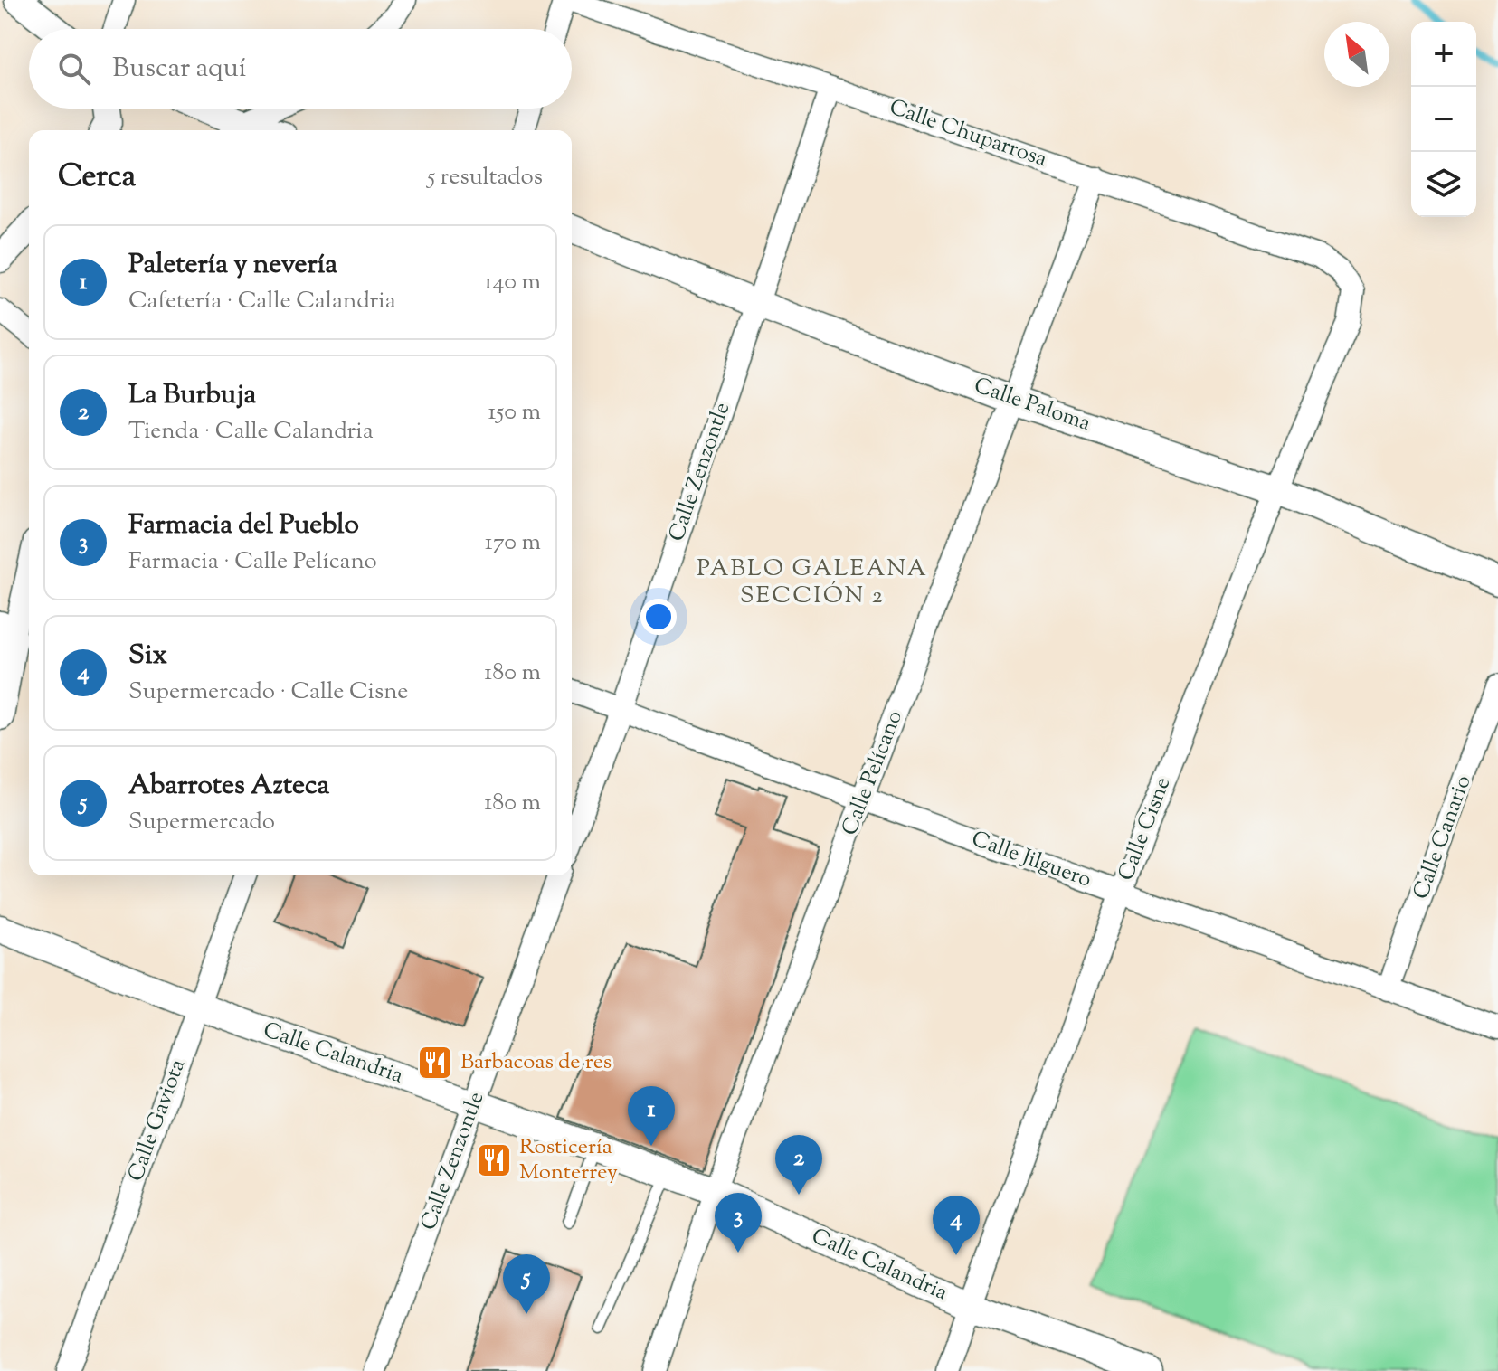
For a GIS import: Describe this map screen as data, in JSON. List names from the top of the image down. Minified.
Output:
{"streets":{"street":["Calle Chuparrosa","Calle Paloma","Calle Zenzontle","Calle Pelícano","Calle Cisne","Calle Canario","Calle Jilguero","Calle Calandria","Calle Gaviota"]},"crossings":[["Calle Chuparrosa","Calle Zenzontle"],["Calle Chuparrosa","Calle Pelícano"],["Calle Chuparrosa","Calle Cisne"],["Calle Paloma","Calle Zenzontle"],["Calle Paloma","Calle Pelícano"],["Calle Paloma","Calle Cisne"],["Calle Zenzontle","Calle Jilguero"],["Calle Zenzontle","Calle Calandria"],["Calle Pelícano","Calle Jilguero"],["Calle Pelícano","Calle Calandria"],["Calle Cisne","Calle Jilguero"],["Calle Cisne","Calle Calandria"],["Calle Canario","Calle Jilguero"],["Calle Calandria","Calle Gaviota"]],"districts":["PABLO GALEANA SECCIÓN 2"],"places":{"restaurant":["Barbacoas de res","Rosticería Monterrey"]},"north":"top left","page":{"map_buttons":["+","−"],"search":"Buscar aquí","heading":["Cerca","5 resultados"],"list":[{"mark":"1","name":"Paletería y nevería","note":"Cafetería · Calle Calandria","value":"140 m"},{"mark":"2","name":"La Burbuja","note":"Tienda · Calle Calandria","value":"150 m"},{"mark":"3","name":"Farmacia del Pueblo","note":"Farmacia · Calle Pelícano","value":"170 m"},{"mark":"4","name":"Six","note":"Supermercado · Calle Cisne","value":"180 m"},{"mark":"5","name":"Abarrotes Azteca","note":"Supermercado","value":"180 m"}],"pins":["1","2","3","4","5"]}}
